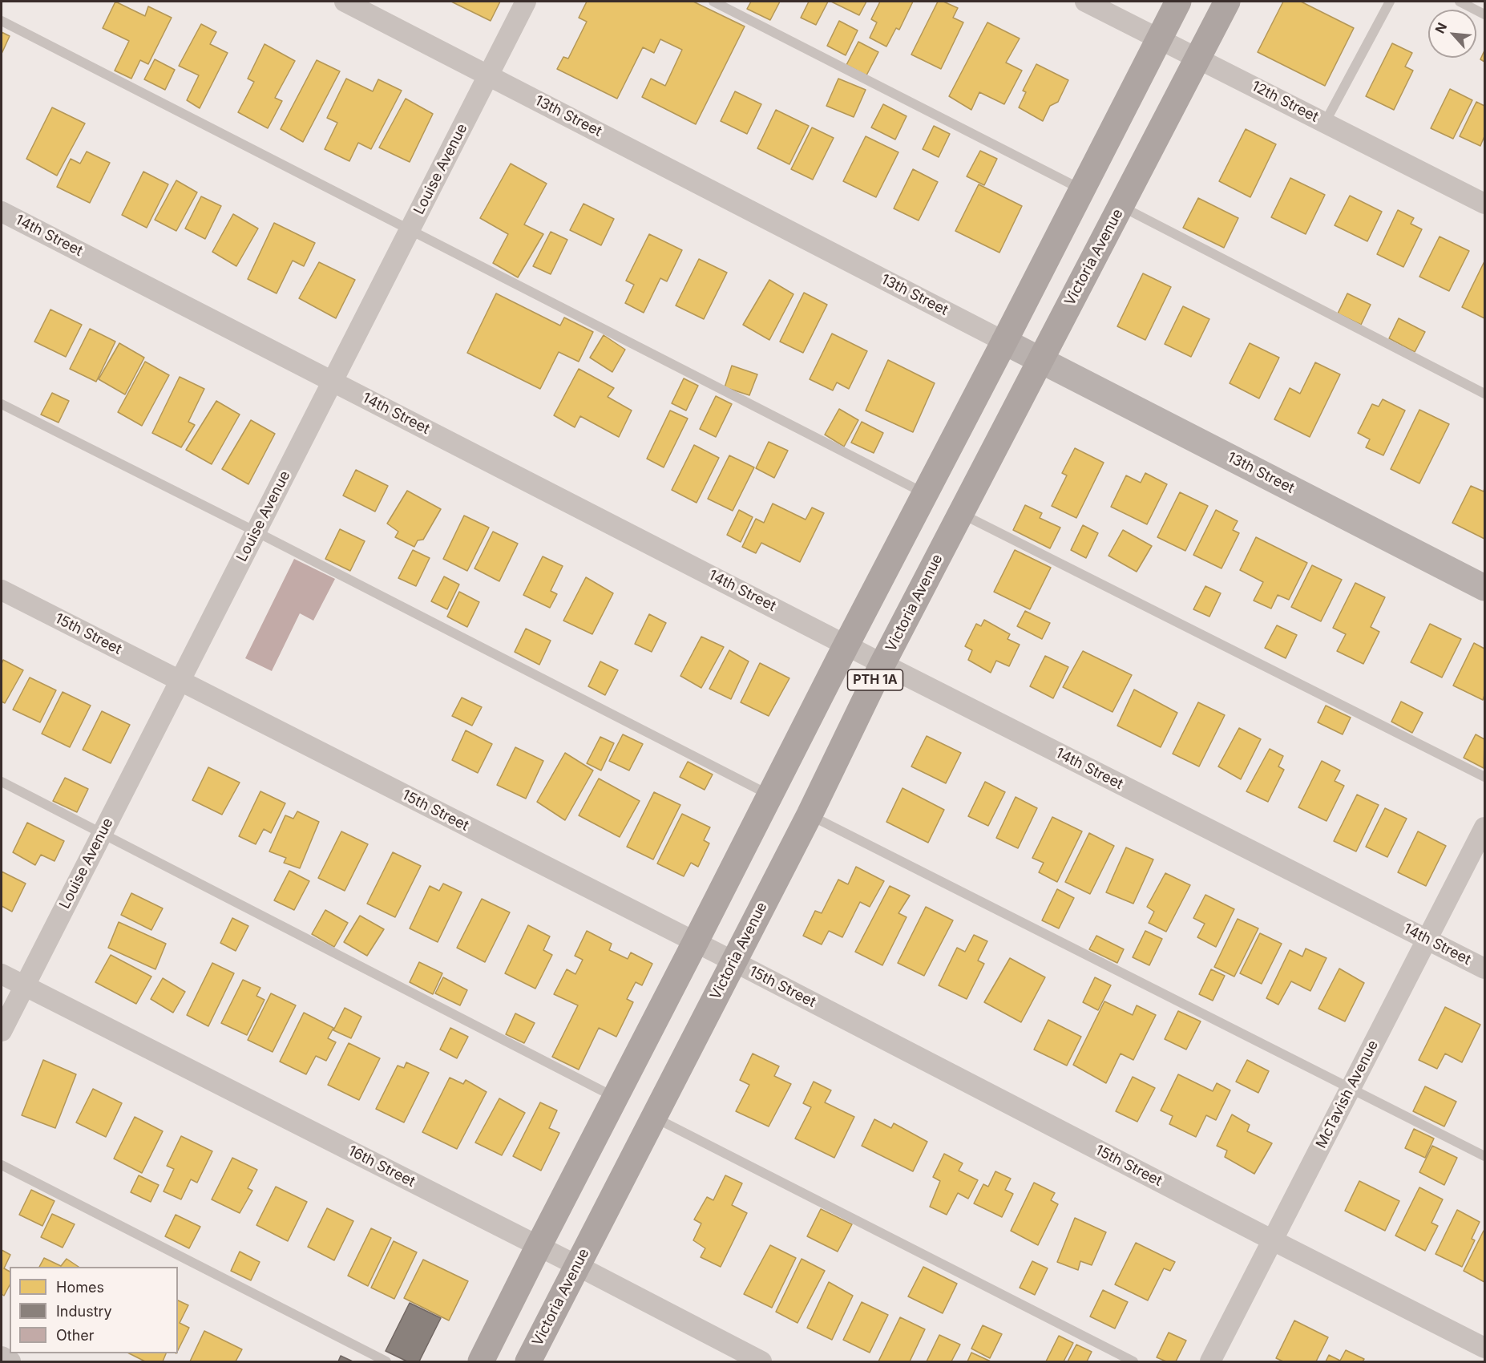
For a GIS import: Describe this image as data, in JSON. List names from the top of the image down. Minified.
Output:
{"streets":{"main road":["Victoria Avenue","PTH 1A"],"street":["12th Street","13th Street","Louise Avenue","14th Street","15th Street","McTavish Avenue","16th Street"]},"crossings":[["12th Street","Victoria Avenue"],["12th Street","PTH 1A"],["13th Street","Louise Avenue"],["13th Street","Victoria Avenue"],["13th Street","PTH 1A"],["Louise Avenue","14th Street"],["Louise Avenue","15th Street"],["Louise Avenue","16th Street"],["14th Street","Victoria Avenue"],["14th Street","PTH 1A"],["14th Street","McTavish Avenue"],["Victoria Avenue","15th Street"],["Victoria Avenue","16th Street"],["15th Street","PTH 1A"],["15th Street","McTavish Avenue"],["PTH 1A","16th Street"]],"legend":["Homes","Industry","Other"],"north":"top left"}
